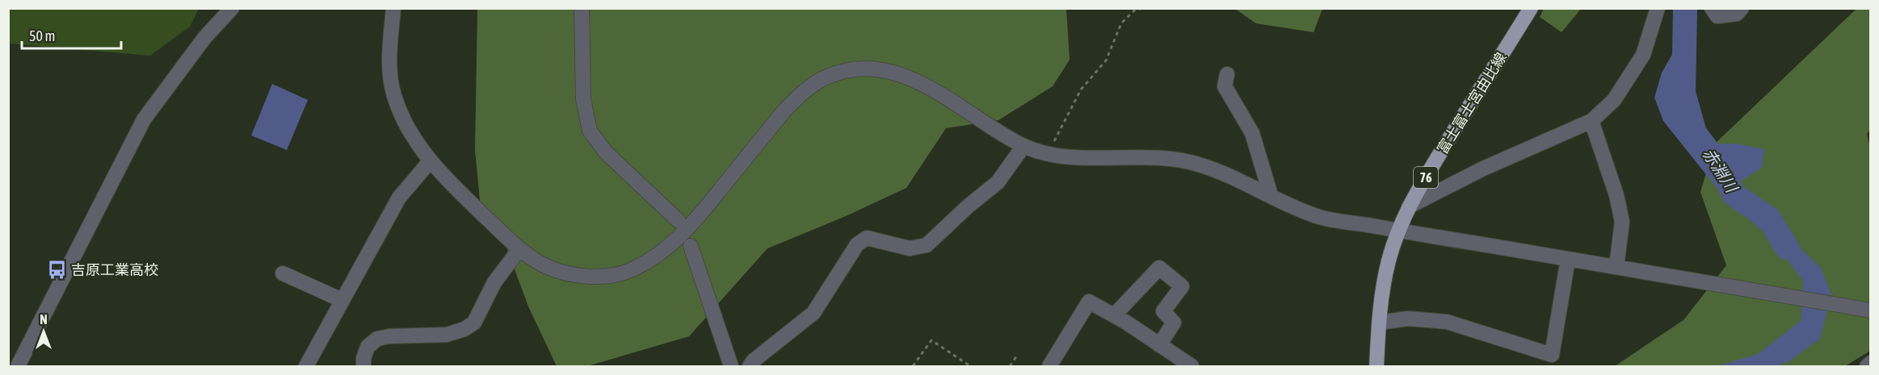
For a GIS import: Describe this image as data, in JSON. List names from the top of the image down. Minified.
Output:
{"streets":{"main road":["富士富士宮由比線","76"]},"water":["赤淵川"],"places":{"bus stop":["吉原工業高校"]},"scale_bar":"50 m","north":"top"}
